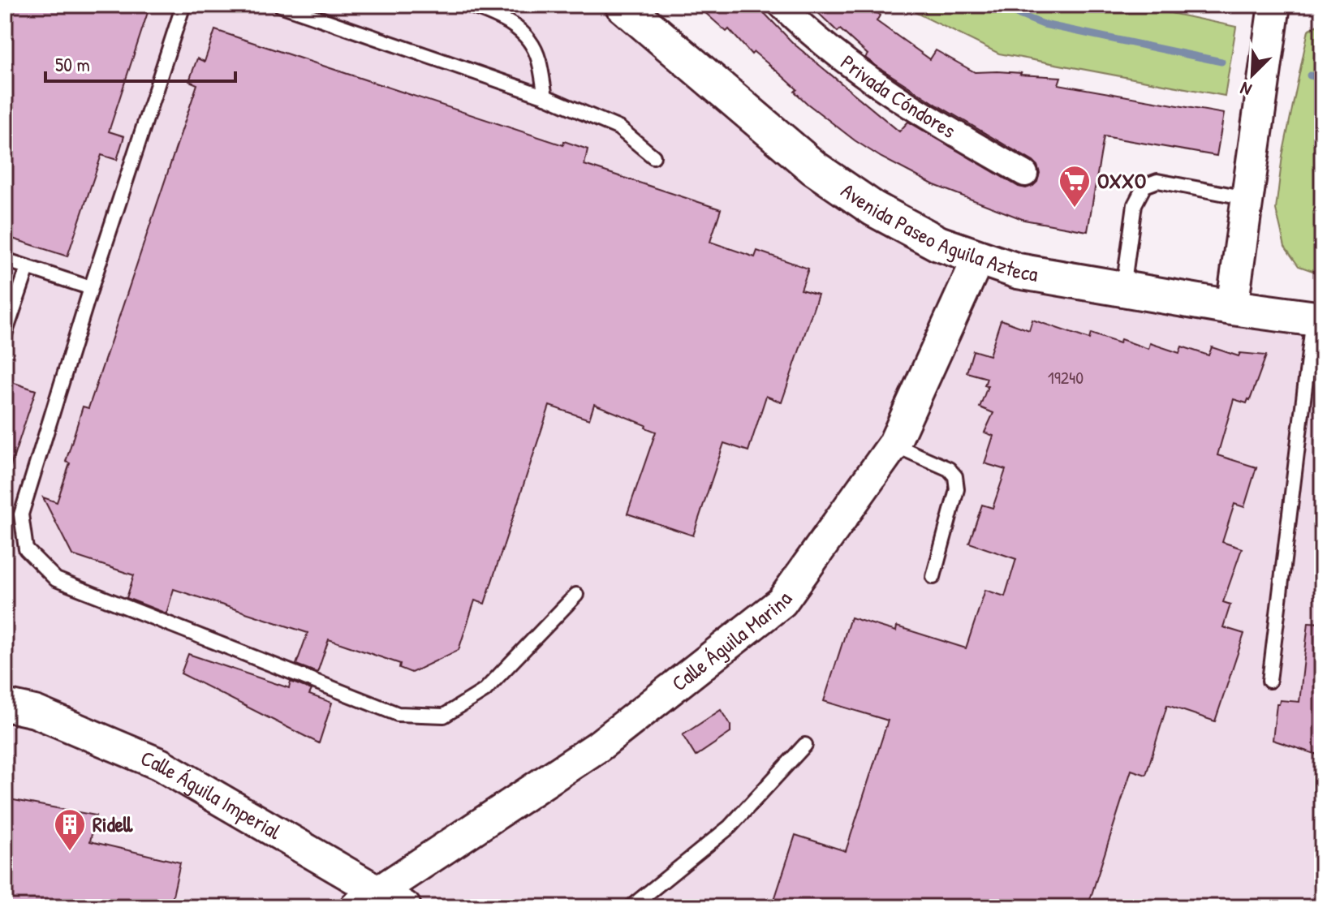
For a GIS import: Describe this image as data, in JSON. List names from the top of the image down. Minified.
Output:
{"streets":{"main road":["Avenida Paseo Aguila Azteca"],"street":["Privada Cóndores","Calle Águila Marina","Calle Águila Imperial"]},"crossings":[["Avenida Paseo Aguila Azteca","Calle Águila Marina"],["Calle Águila Marina","Calle Águila Imperial"]],"places":{"supermarket":["OXXO"],"building":["Ridell"]},"house_numbers":["19240"],"scale_bar":"50 m","north":"bottom left"}
